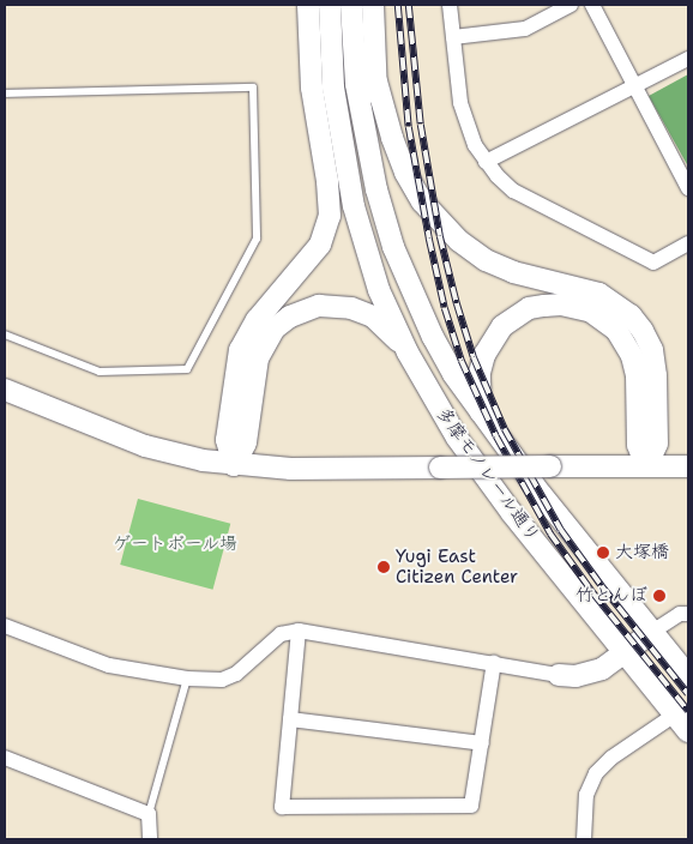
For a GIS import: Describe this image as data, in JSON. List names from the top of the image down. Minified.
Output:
{"streets":{"main road":["多摩モノレール通り"]},"parks":["ゲートボール場"],"places":["大塚橋","Yugi East Citizen Center","竹とんぼ"]}
